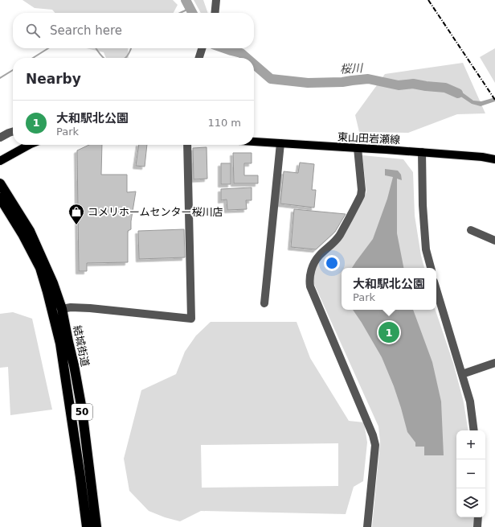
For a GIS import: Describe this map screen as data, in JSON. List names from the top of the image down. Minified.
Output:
{"streets":{"highway":["結城街道","50"],"main road":["東山田岩瀬線"]},"water":["桜川"],"places":{"shop":["コメリホームセンター桜川店"]},"page":{"search":"Search here","heading":"Nearby","list":[{"mark":"1","name":"大和駅北公園","note":"Park","value":"110 m"}],"popup":["大和駅北公園","Park"],"pins":"1","map_buttons":["+","−"]}}
